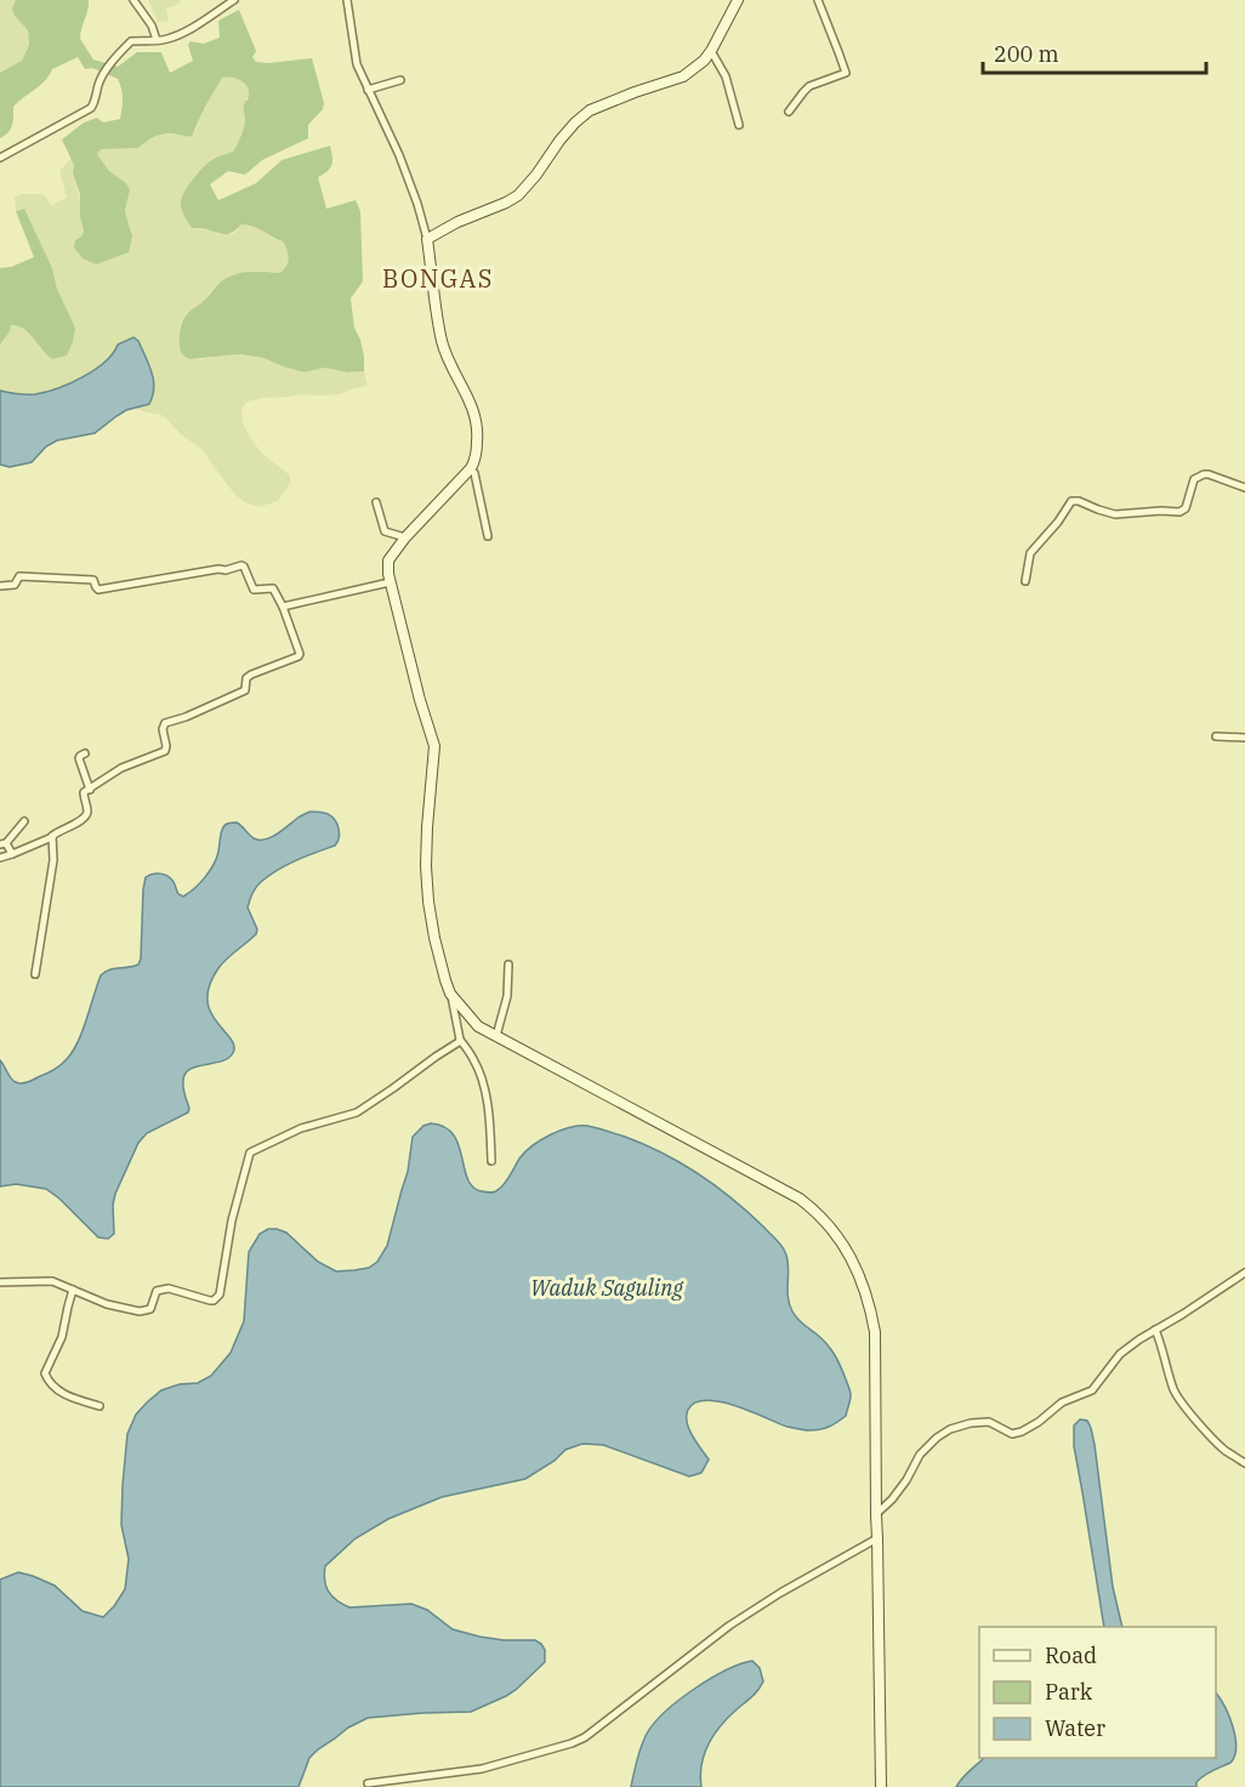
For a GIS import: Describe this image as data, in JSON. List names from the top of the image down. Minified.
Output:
{"districts":["BONGAS"],"water":["Waduk Saguling"],"legend":["Road","Park","Water"],"scale_bar":"200 m"}
